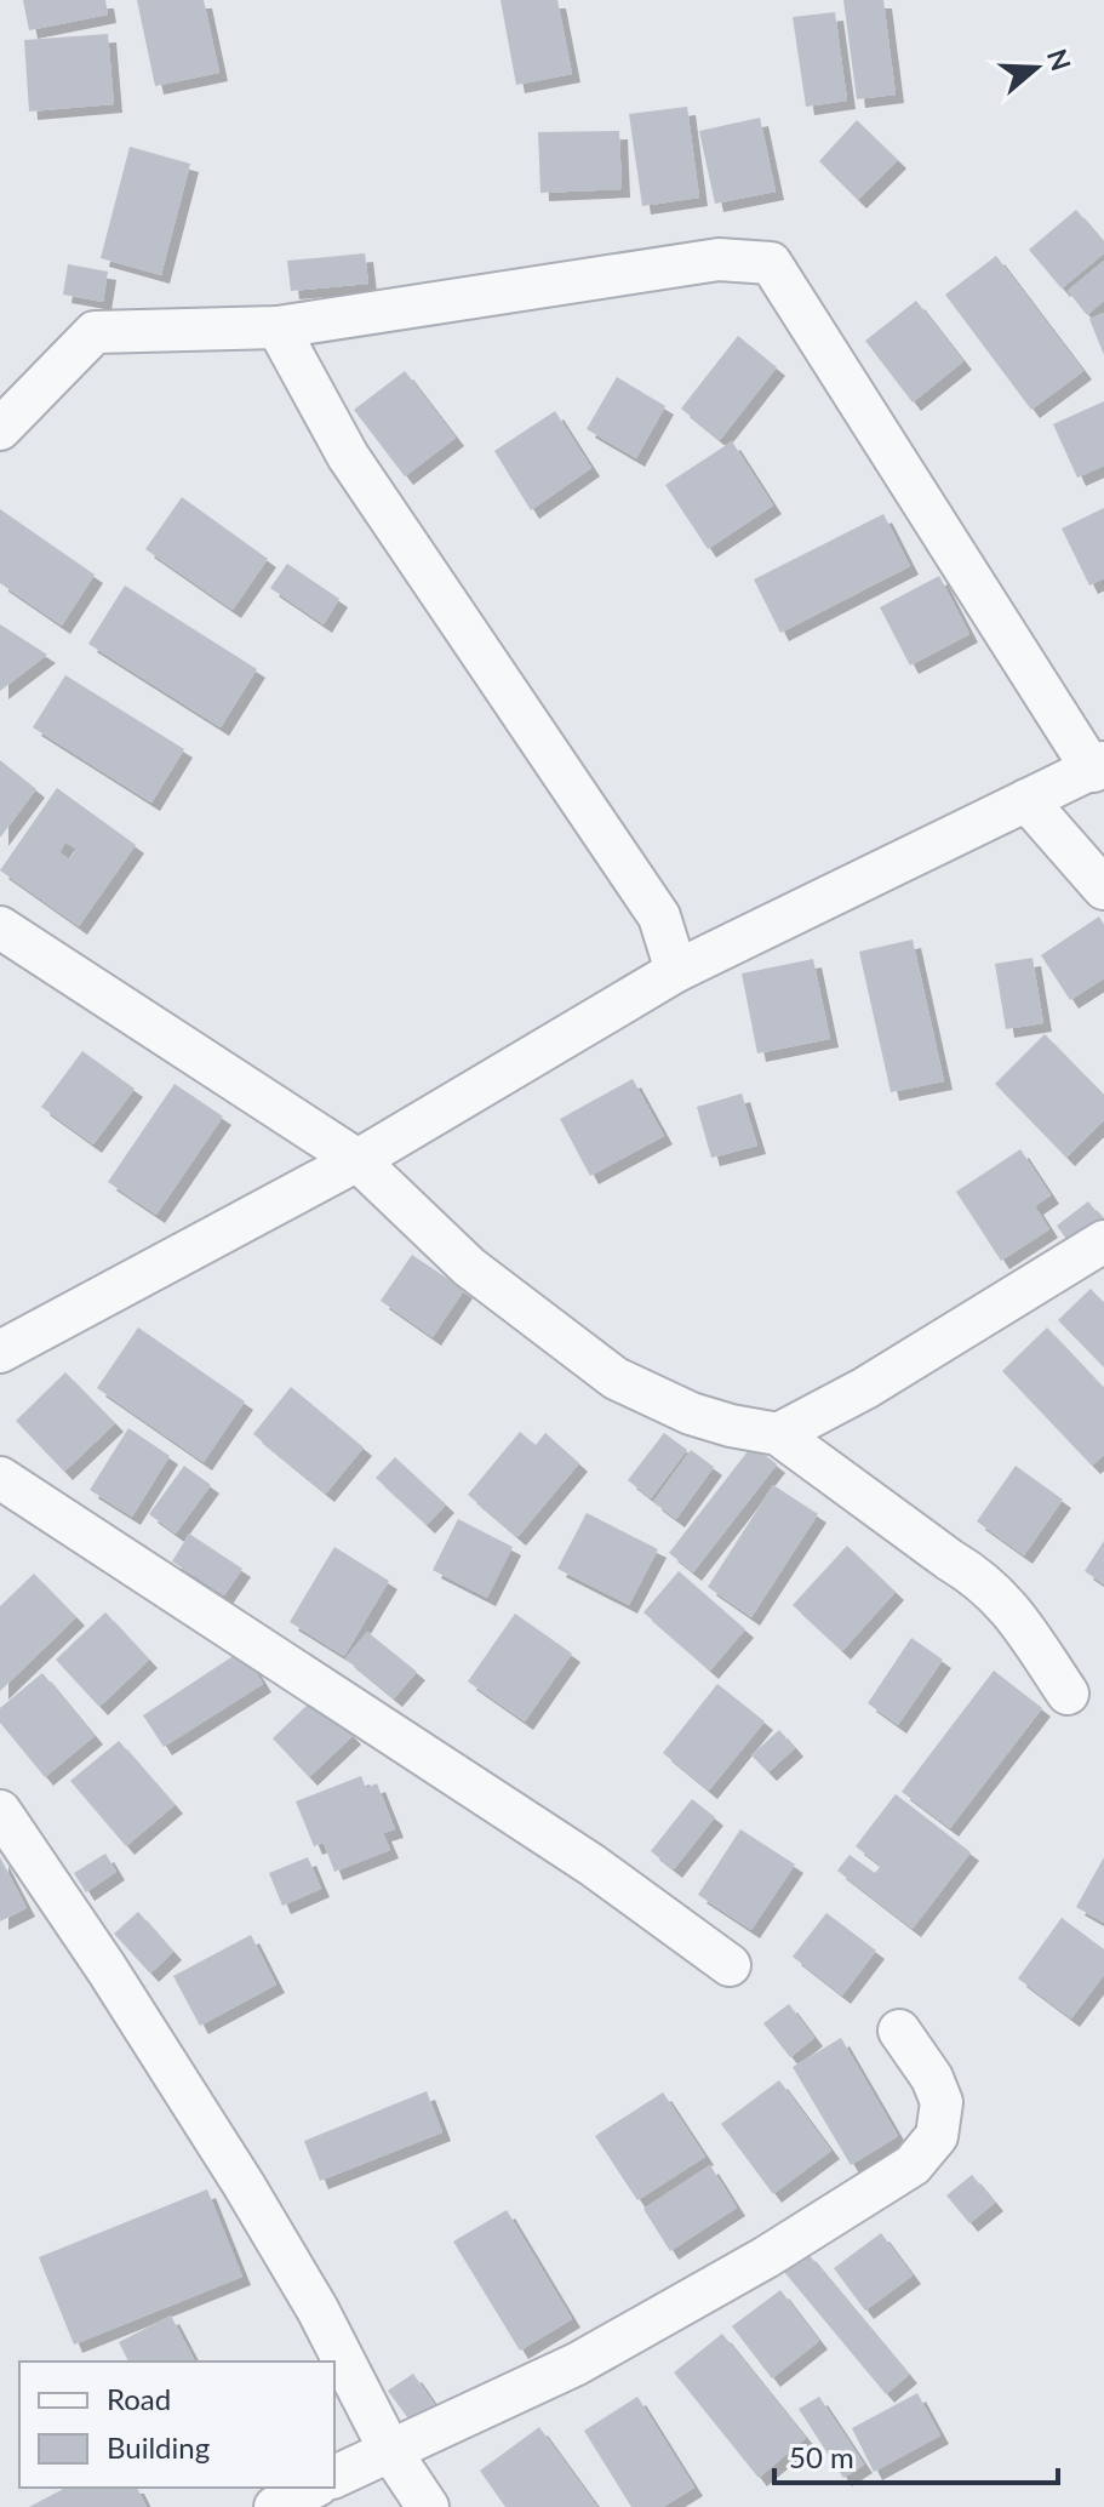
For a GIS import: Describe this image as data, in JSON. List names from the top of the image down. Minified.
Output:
{"legend":["Road","Building"],"scale_bar":"50 m","north":"right"}
